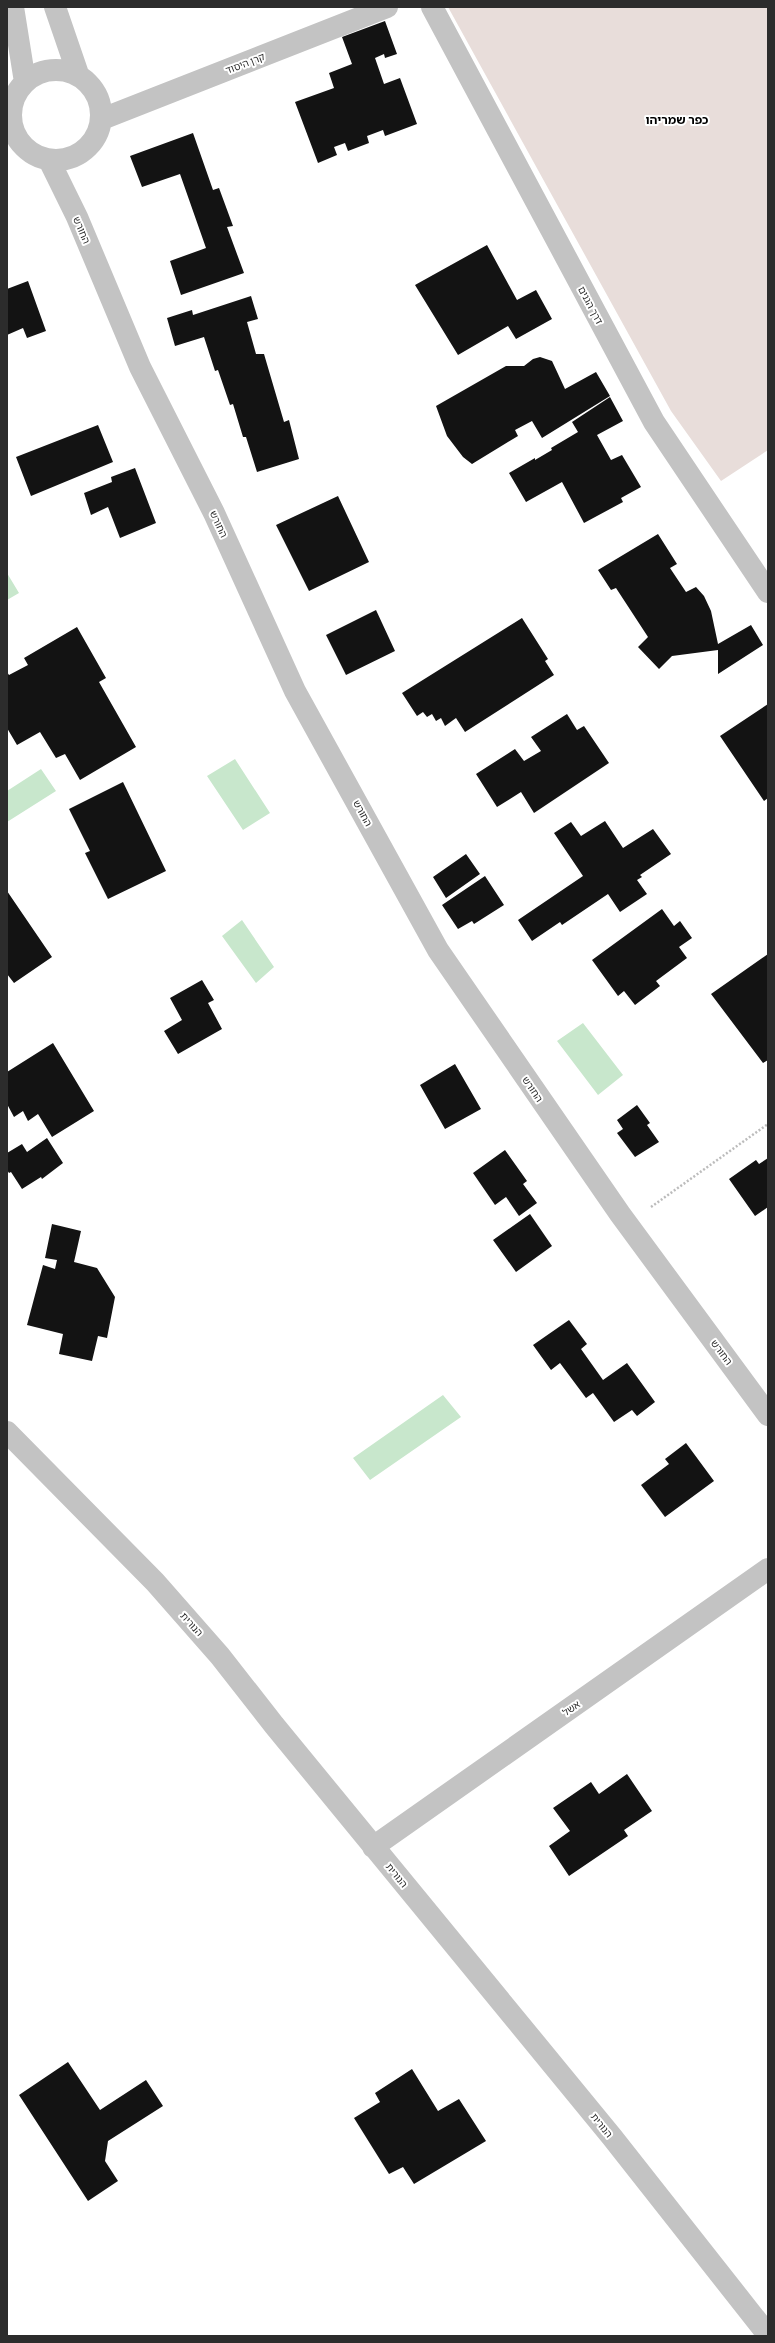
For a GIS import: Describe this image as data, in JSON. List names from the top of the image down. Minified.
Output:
{"streets":{"street":["קרן היסוד","החורש","דרך הגנים","הנורית","אשל"]},"crossings":[["קרן היסוד","החורש"],["הנורית","אשל"]],"districts":["כפר שמריהו"]}
